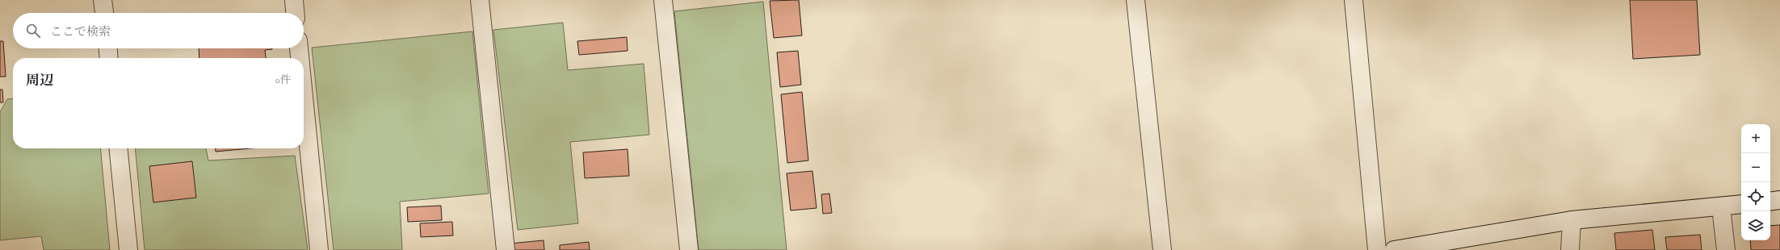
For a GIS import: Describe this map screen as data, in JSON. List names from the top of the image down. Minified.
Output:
{"page":{"search":"ここで検索","heading":["周辺","0件"],"map_buttons":["+","−"]}}
